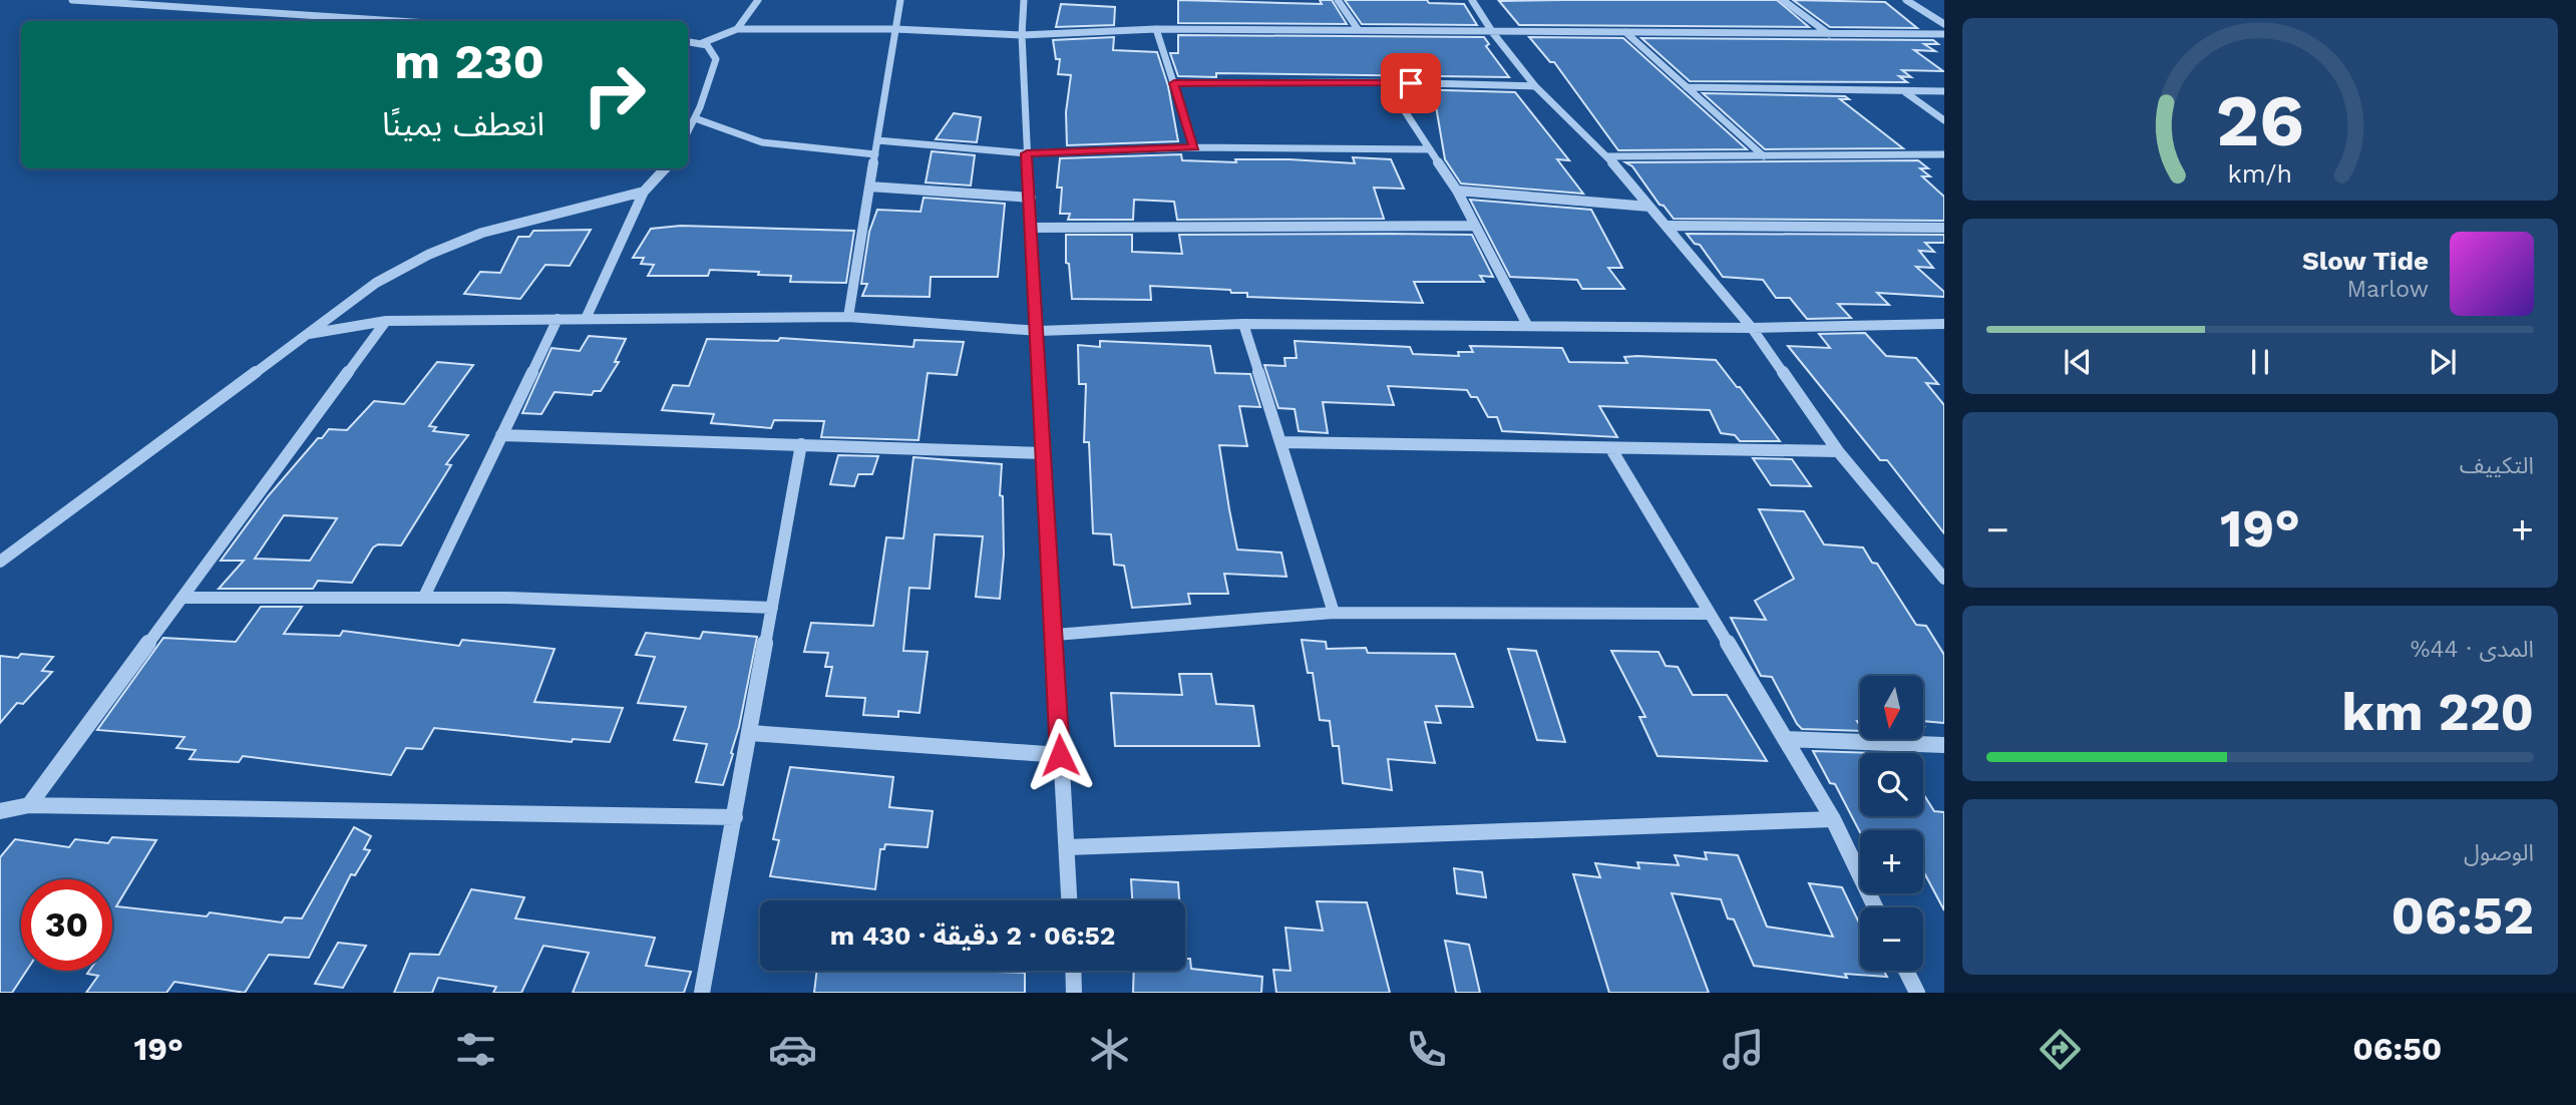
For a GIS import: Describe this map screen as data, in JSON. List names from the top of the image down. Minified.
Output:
{"north":"bottom","page":{"turn":["230 m","انعطف يمينًا"],"song":["Slow Tide","Marlow"],"tile":["التكييف",["المدى · 44%","220 km"],["الوصول","06:52"]],"heat":["−","19°","+"],"map_buttons":["+","−"],"limit":"30","trip":"06:52 · 2 دقيقة · 430 m","tabs":["06:50","19°"],"gauge":["26","km/h"]}}
